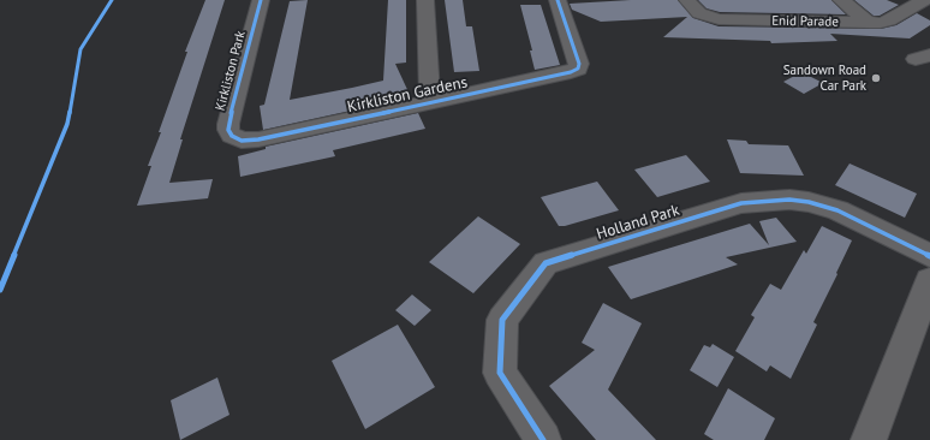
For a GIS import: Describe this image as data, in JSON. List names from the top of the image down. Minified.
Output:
{"streets":{"street":["Enid Parade","Kirkliston Park","Kirkliston Gardens","Holland Park"]},"crossings":[["Kirkliston Park","Kirkliston Gardens"]],"places":["Sandown Road Car Park"]}
